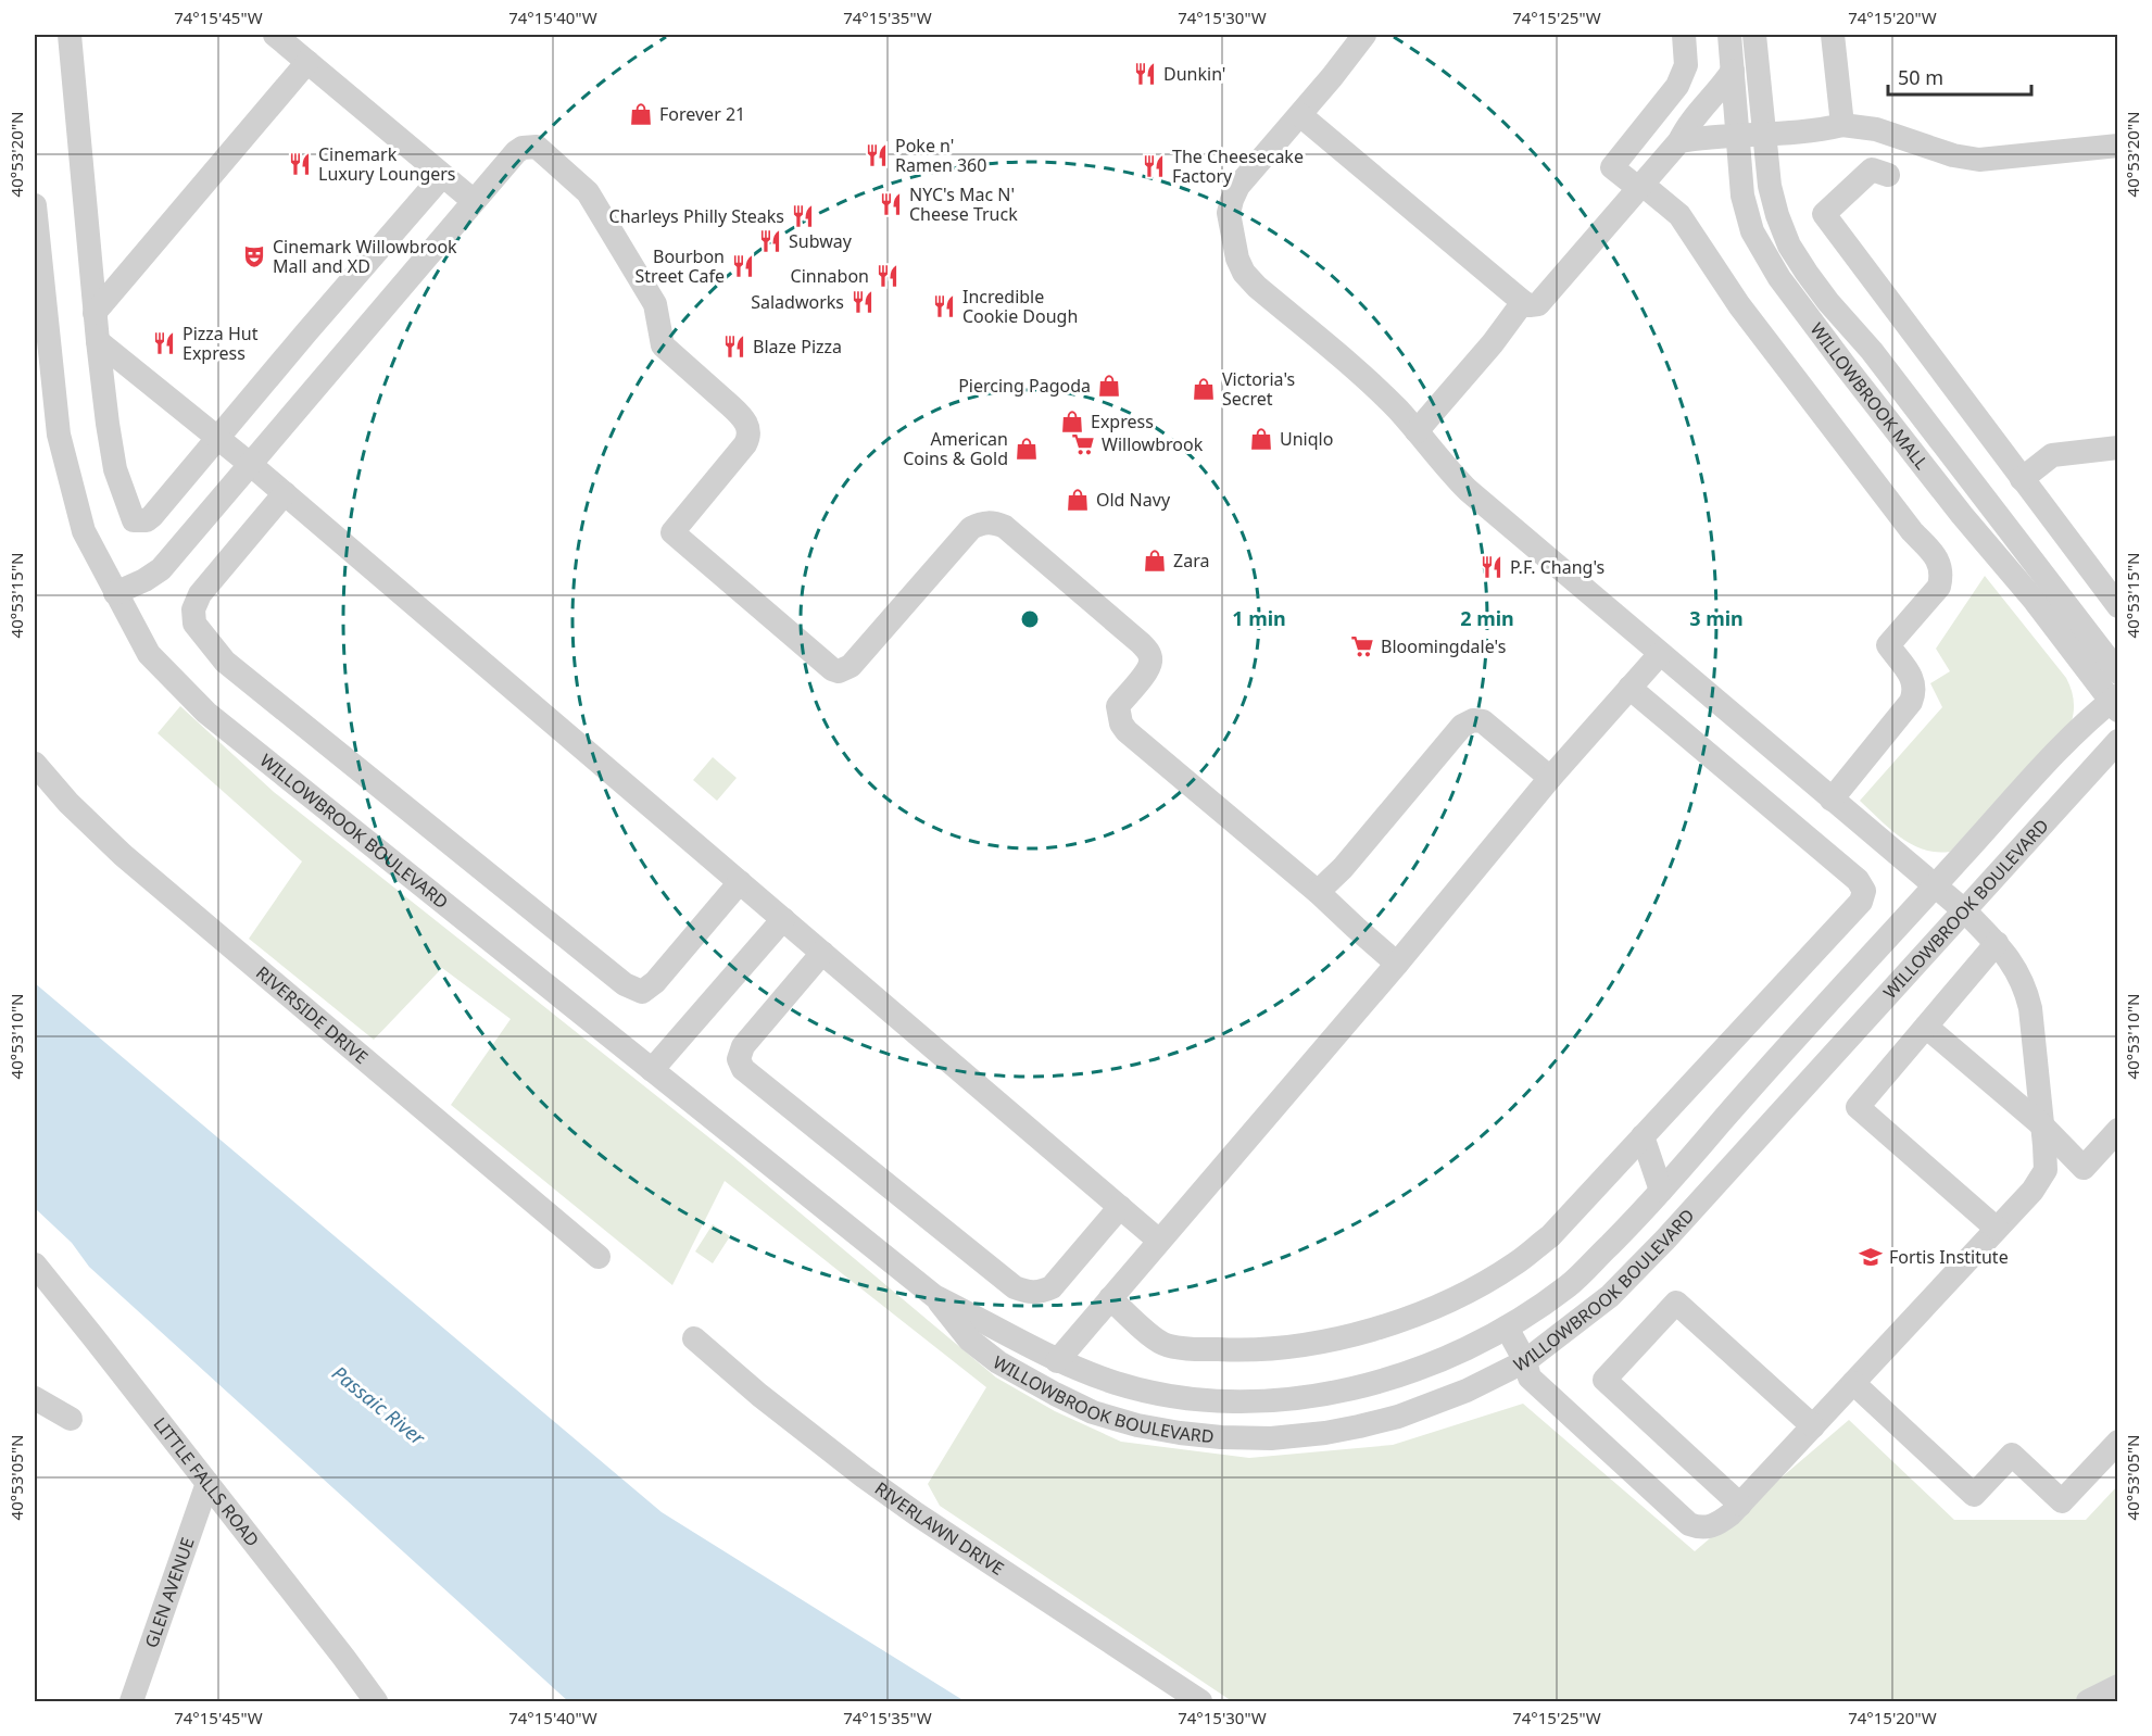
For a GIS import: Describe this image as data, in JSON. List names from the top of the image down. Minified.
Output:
{"streets":{"street":["WILLOWBROOK MALL","WILLOWBROOK BOULEVARD","RIVERSIDE DRIVE","LITTLE FALLS ROAD","RIVERLAWN DRIVE","GLEN AVENUE"]},"crossings":[["WILLOWBROOK MALL","WILLOWBROOK BOULEVARD"],["LITTLE FALLS ROAD","GLEN AVENUE"]],"water":["Passaic River"],"places":{"restaurant":["Dunkin'","Poke n' Ramen 360","Cinemark Luxury Loungers","The Cheesecake Factory","NYC's Mac N' Cheese Truck","Charleys Philly Steaks","Subway","Bourbon Street Cafe","Cinnabon","Saladworks","Incredible Cookie Dough","Pizza Hut Express","Blaze Pizza","P.F. Chang's"],"shop":["Forever 21","Piercing Pagoda","Victoria's Secret","Express","Uniqlo","American Coins & Gold","Old Navy","Zara"],"theatre":["Cinemark Willowbrook Mall and XD"],"supermarket":["Willowbrook","Bloomingdale's"],"school or university":["Fortis Institute"]},"scale_bar":"50 m","coordinates":["74°15'45\"W","74°15'40\"W","74°15'35\"W","74°15'30\"W","74°15'25\"W","74°15'20\"W","40°53'20\"N","40°53'15\"N","40°53'10\"N","40°53'05\"N"],"rings":["1 min","2 min","3 min"]}
